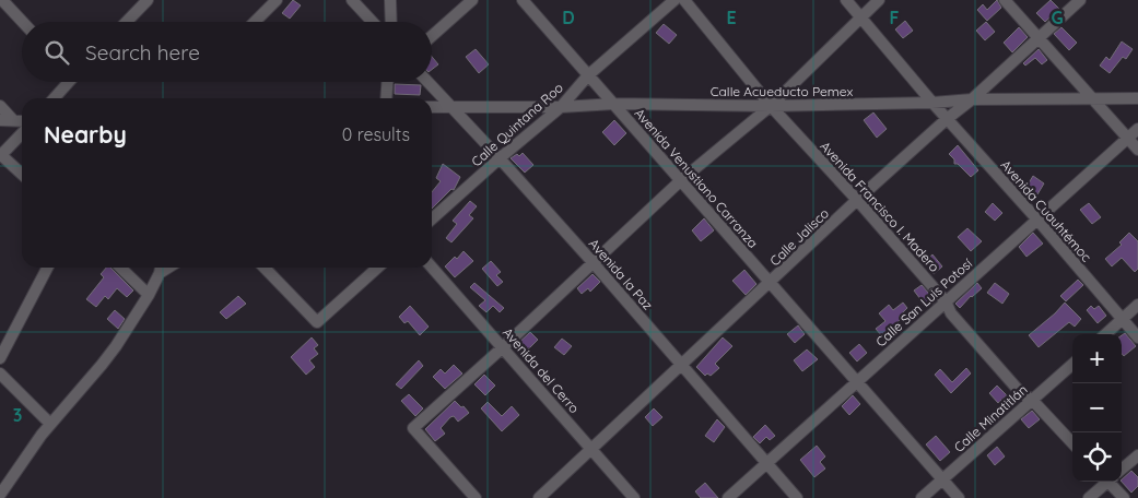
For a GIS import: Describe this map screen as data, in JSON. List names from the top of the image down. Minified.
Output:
{"streets":{"street":["Calle Acueducto Pemex","Calle Quintana Roo","Avenida Venustiano Carranza","Avenida Francisco I. Madero","Avenida Cuauhtémoc","Calle Jalisco","Avenida la Paz","Calle San Luis Potosí","Avenida del Cerro","Calle Minatitlán"]},"crossings":[["Calle Acueducto Pemex","Calle Quintana Roo"],["Calle Acueducto Pemex","Avenida Venustiano Carranza"],["Calle Acueducto Pemex","Avenida Francisco I. Madero"],["Calle Acueducto Pemex","Avenida Cuauhtémoc"],["Calle Acueducto Pemex","Calle Jalisco"],["Calle Acueducto Pemex","Avenida la Paz"],["Calle Quintana Roo","Avenida Venustiano Carranza"],["Calle Quintana Roo","Avenida la Paz"],["Avenida Venustiano Carranza","Calle Jalisco"],["Avenida Venustiano Carranza","Calle San Luis Potosí"],["Avenida Venustiano Carranza","Calle Minatitlán"],["Avenida Francisco I. Madero","Calle Jalisco"],["Avenida Francisco I. Madero","Calle San Luis Potosí"],["Avenida Francisco I. Madero","Calle Minatitlán"],["Avenida Cuauhtémoc","Calle Jalisco"],["Avenida Cuauhtémoc","Calle San Luis Potosí"],["Calle Jalisco","Avenida la Paz"],["Calle Jalisco","Avenida del Cerro"],["Avenida la Paz","Calle San Luis Potosí"]],"page":{"search":"Search here","heading":["Nearby","0 results"],"map_buttons":["+","−"]},"grid":{"columns":["D","E","F","G"],"rows":["3"]}}
